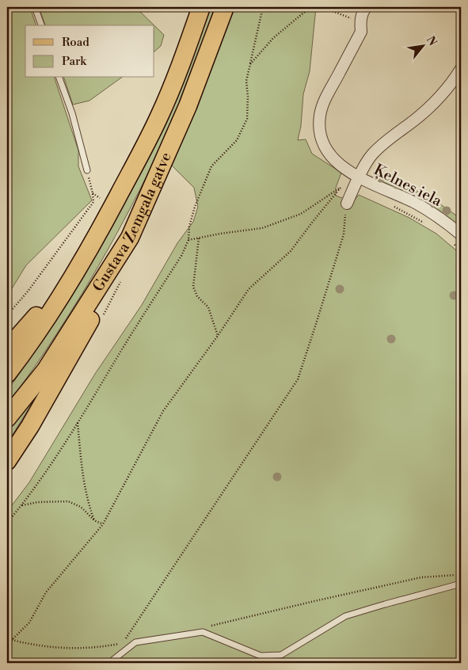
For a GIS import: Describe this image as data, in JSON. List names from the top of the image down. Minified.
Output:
{"streets":{"main road":["Gustava Zemgala gatve"],"street":["Ķelnes iela"]},"legend":["Road","Park"],"north":"top right"}
